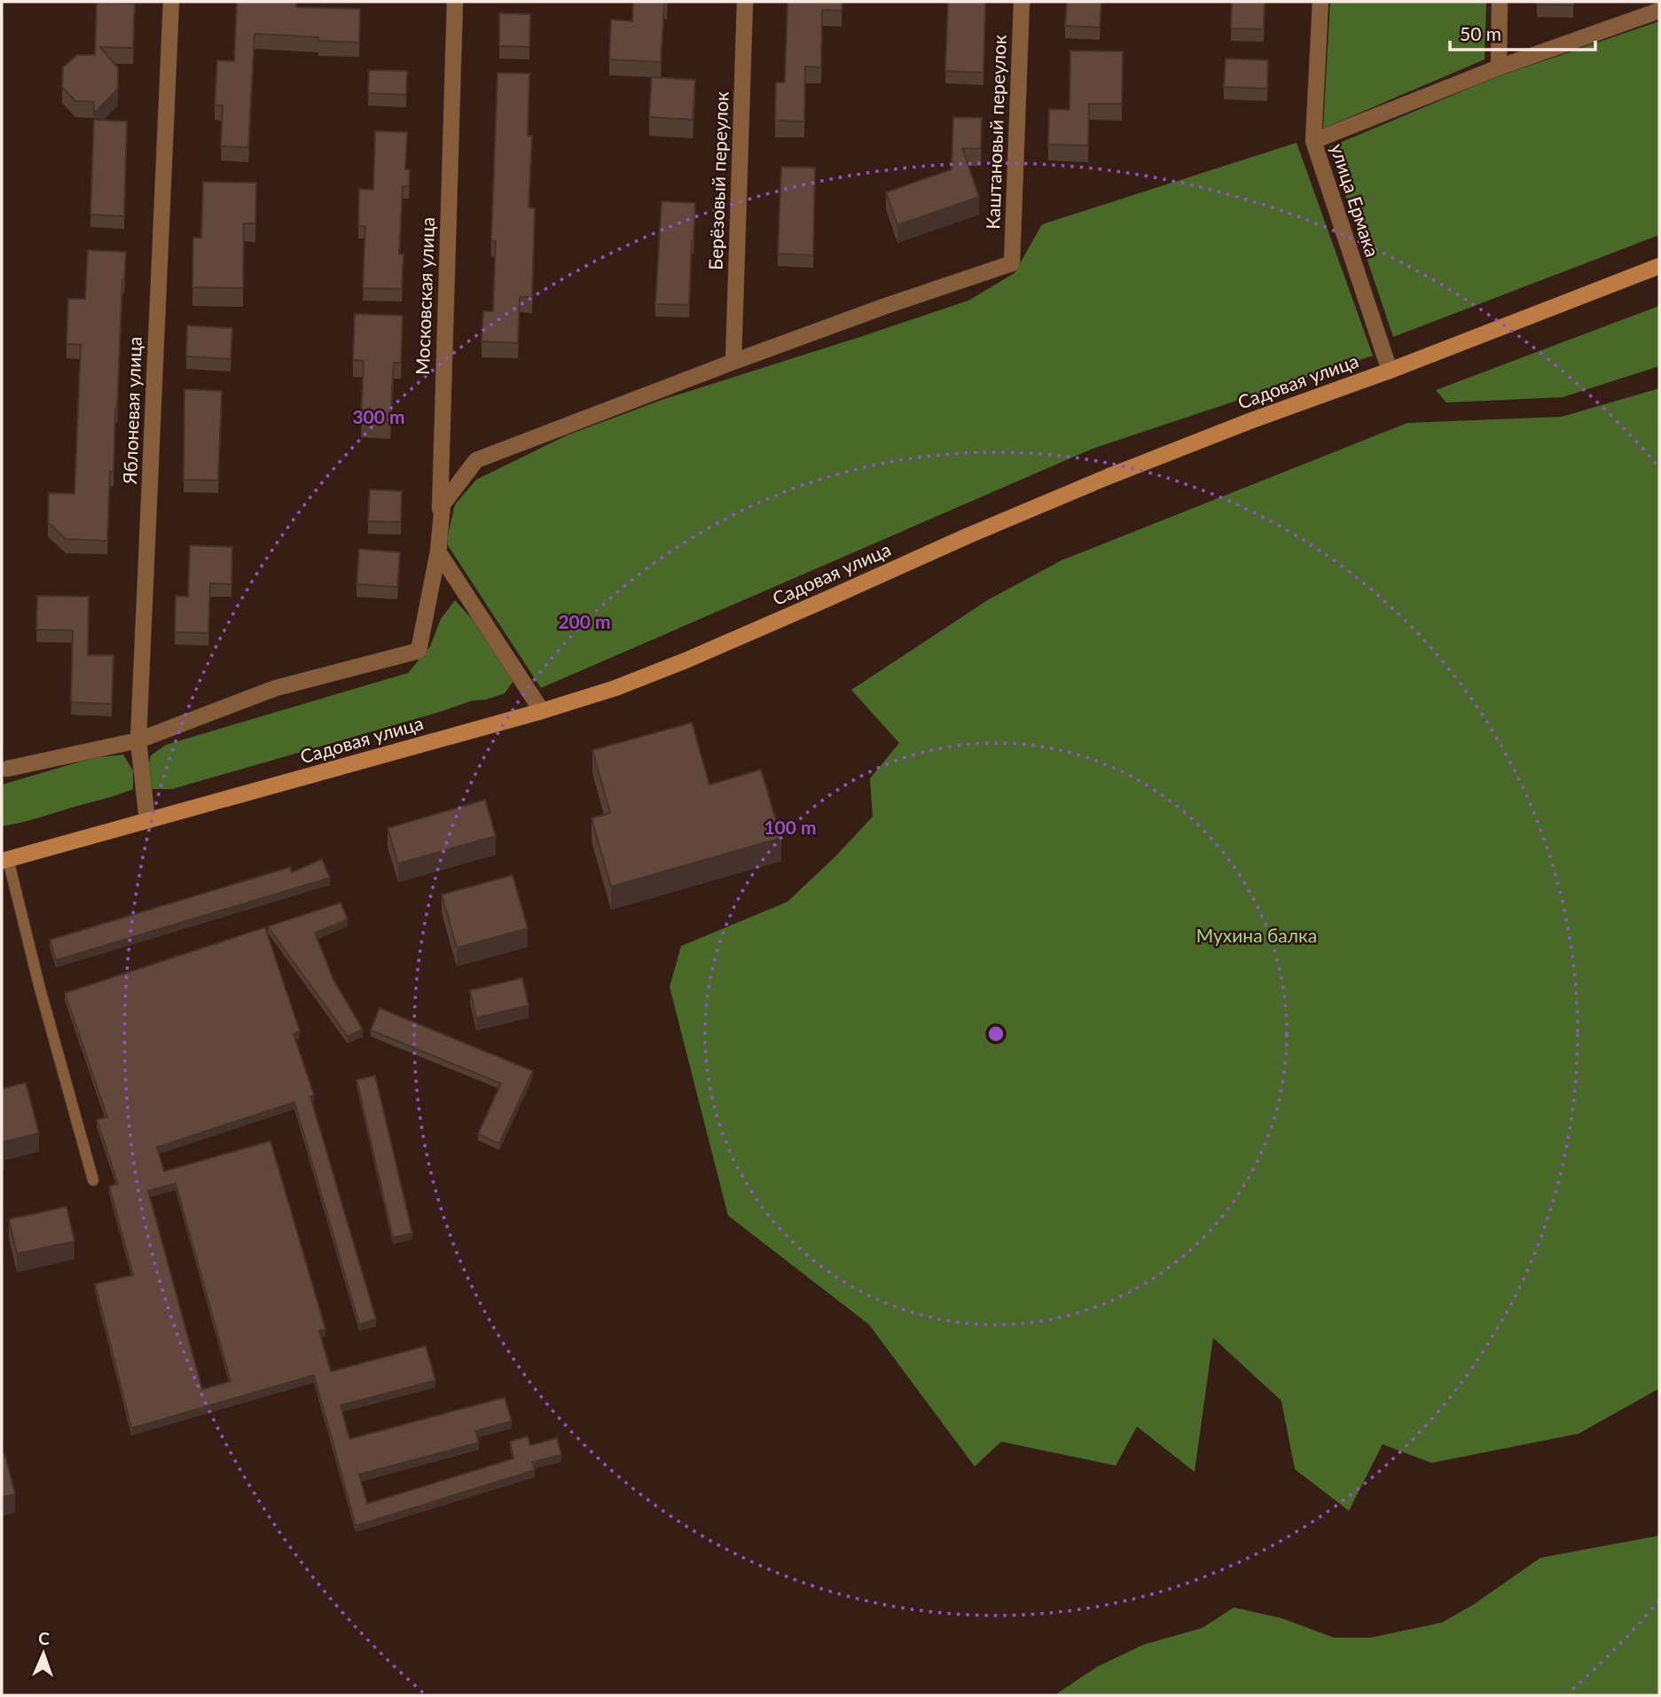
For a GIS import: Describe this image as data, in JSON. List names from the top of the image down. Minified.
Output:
{"streets":{"main road":["Садовая улица"],"street":["Каштановый переулок","Берёзовый переулок","улица Ермака","Московская улица","Яблоневая улица"]},"crossings":[["Каштановый переулок","Берёзовый переулок"],["улица Ермака","Садовая улица"],["Садовая улица","Яблоневая улица"]],"parks":["Мухина балка"],"scale_bar":"50 m","north":"top","rings":["300 m","200 m","100 m"]}
